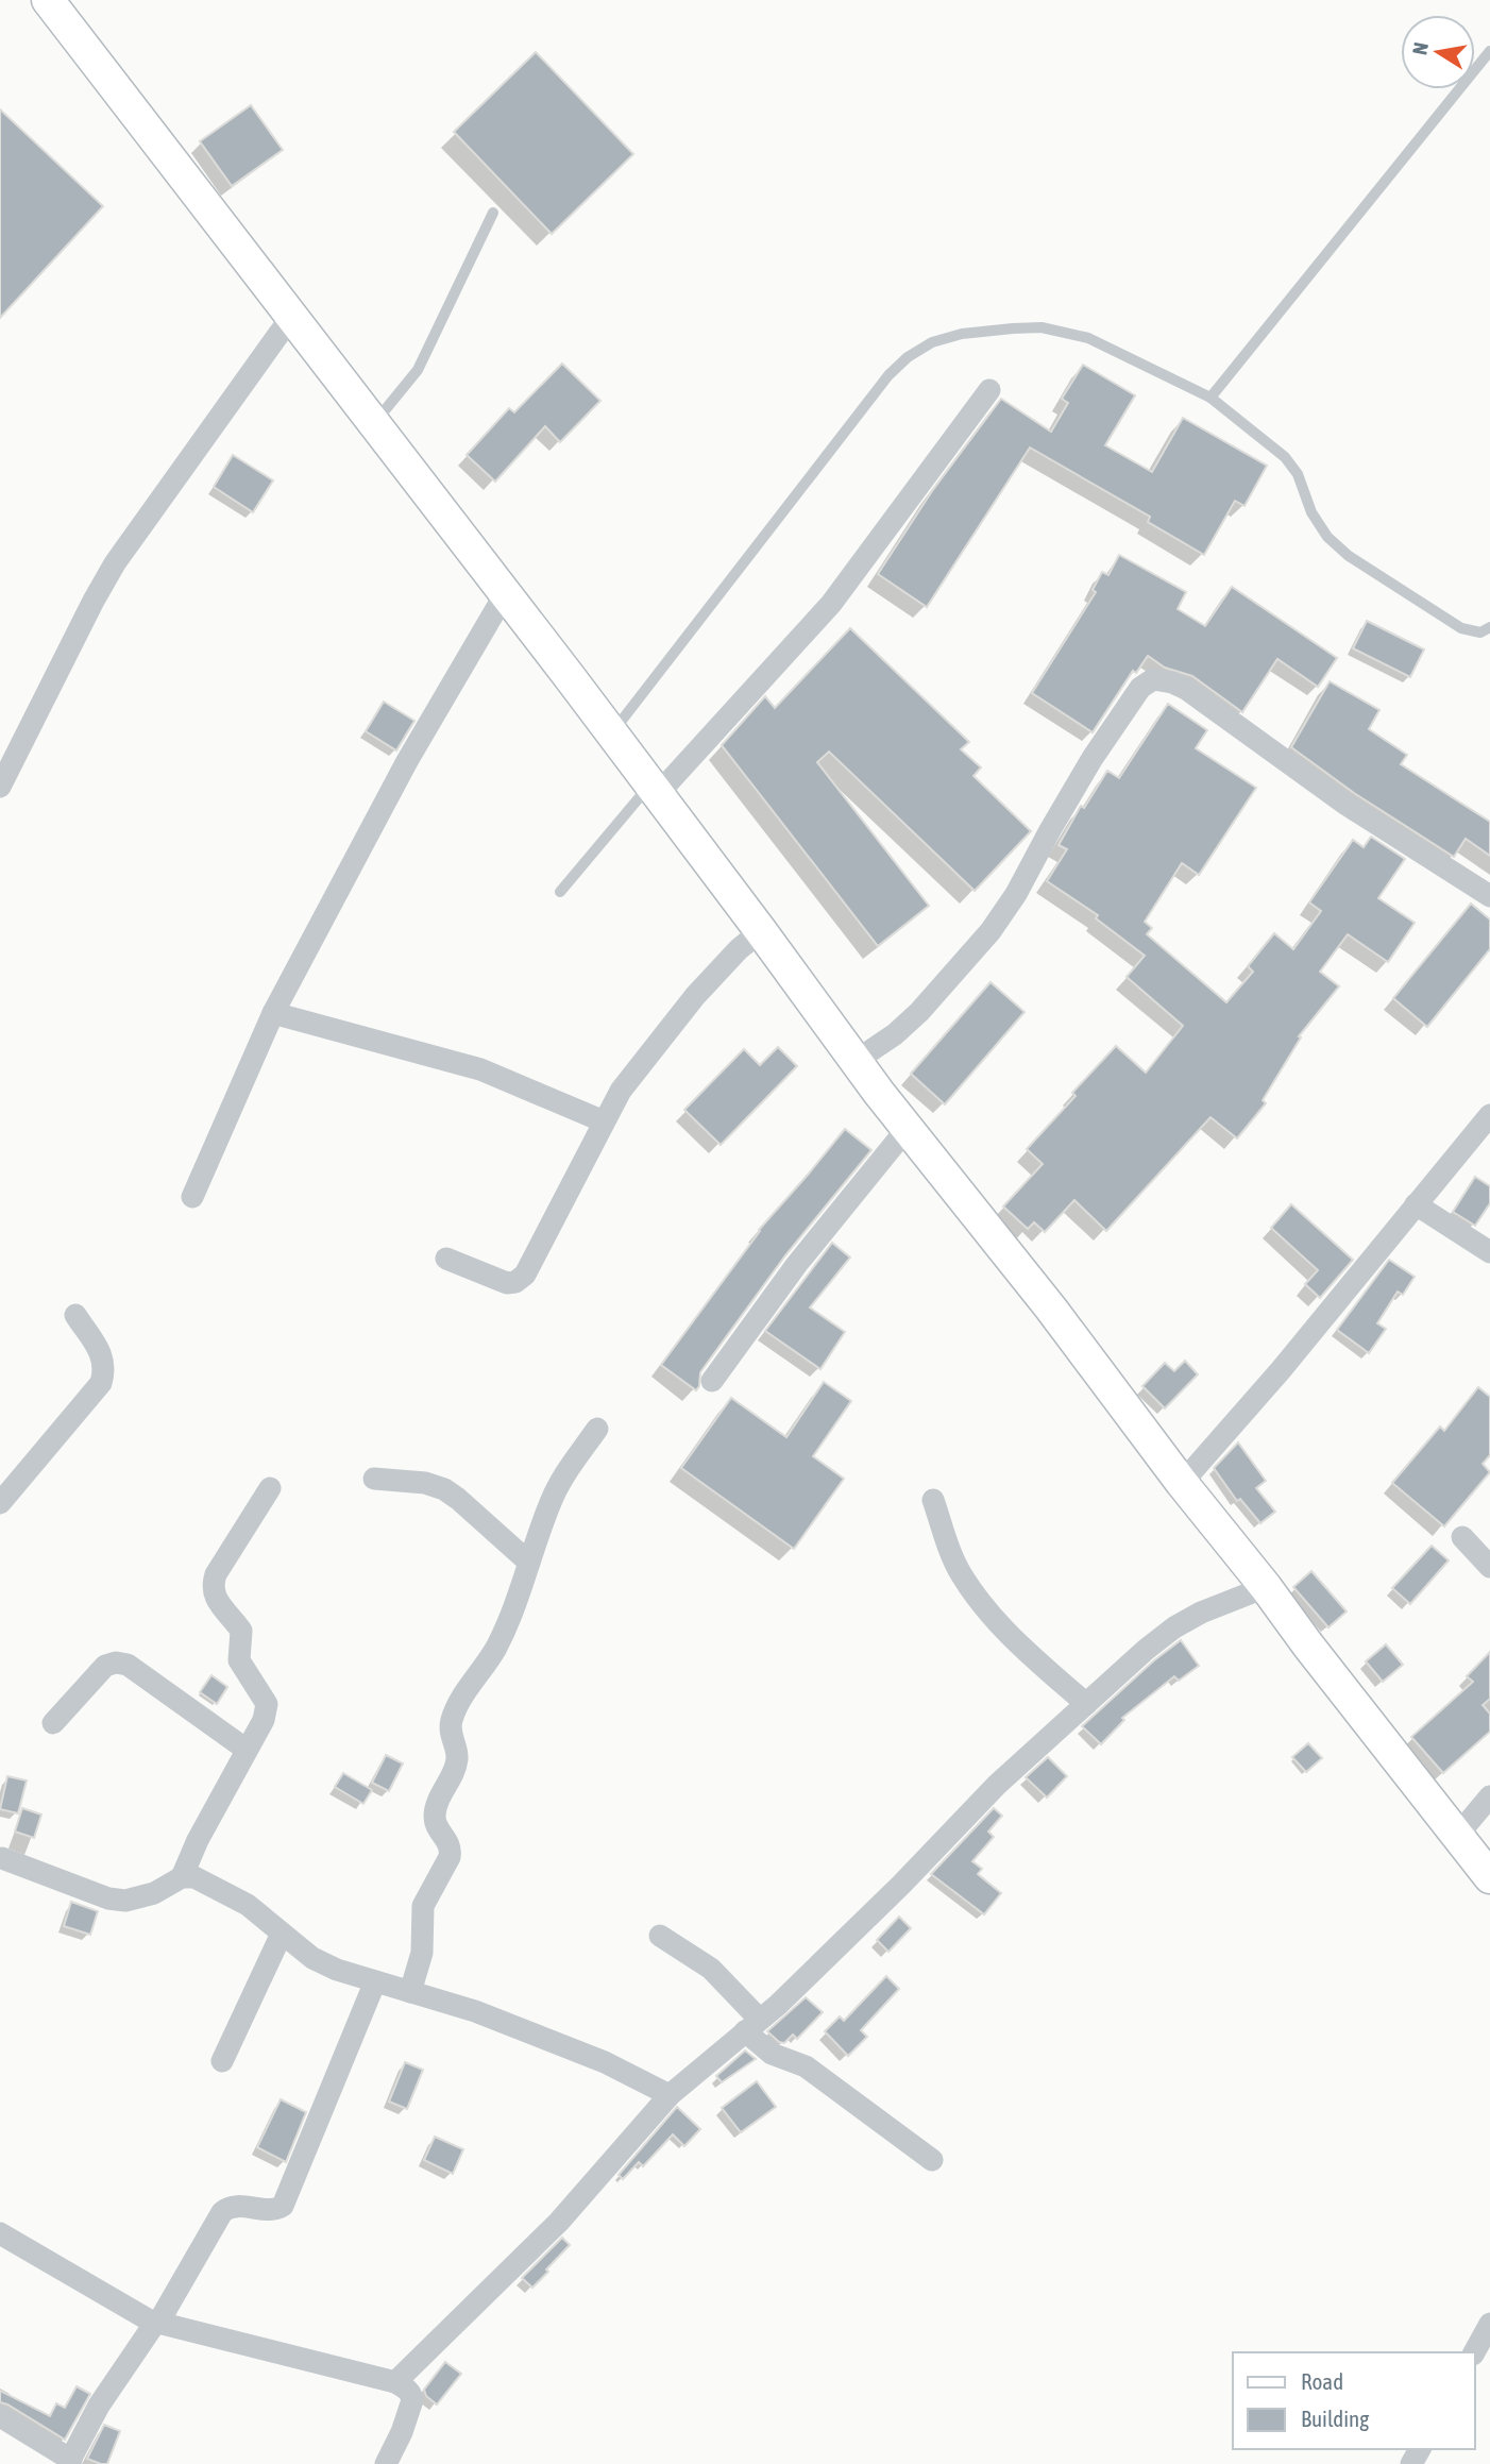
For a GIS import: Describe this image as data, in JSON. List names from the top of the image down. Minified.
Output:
{"legend":["Road","Building"],"north":"left"}
